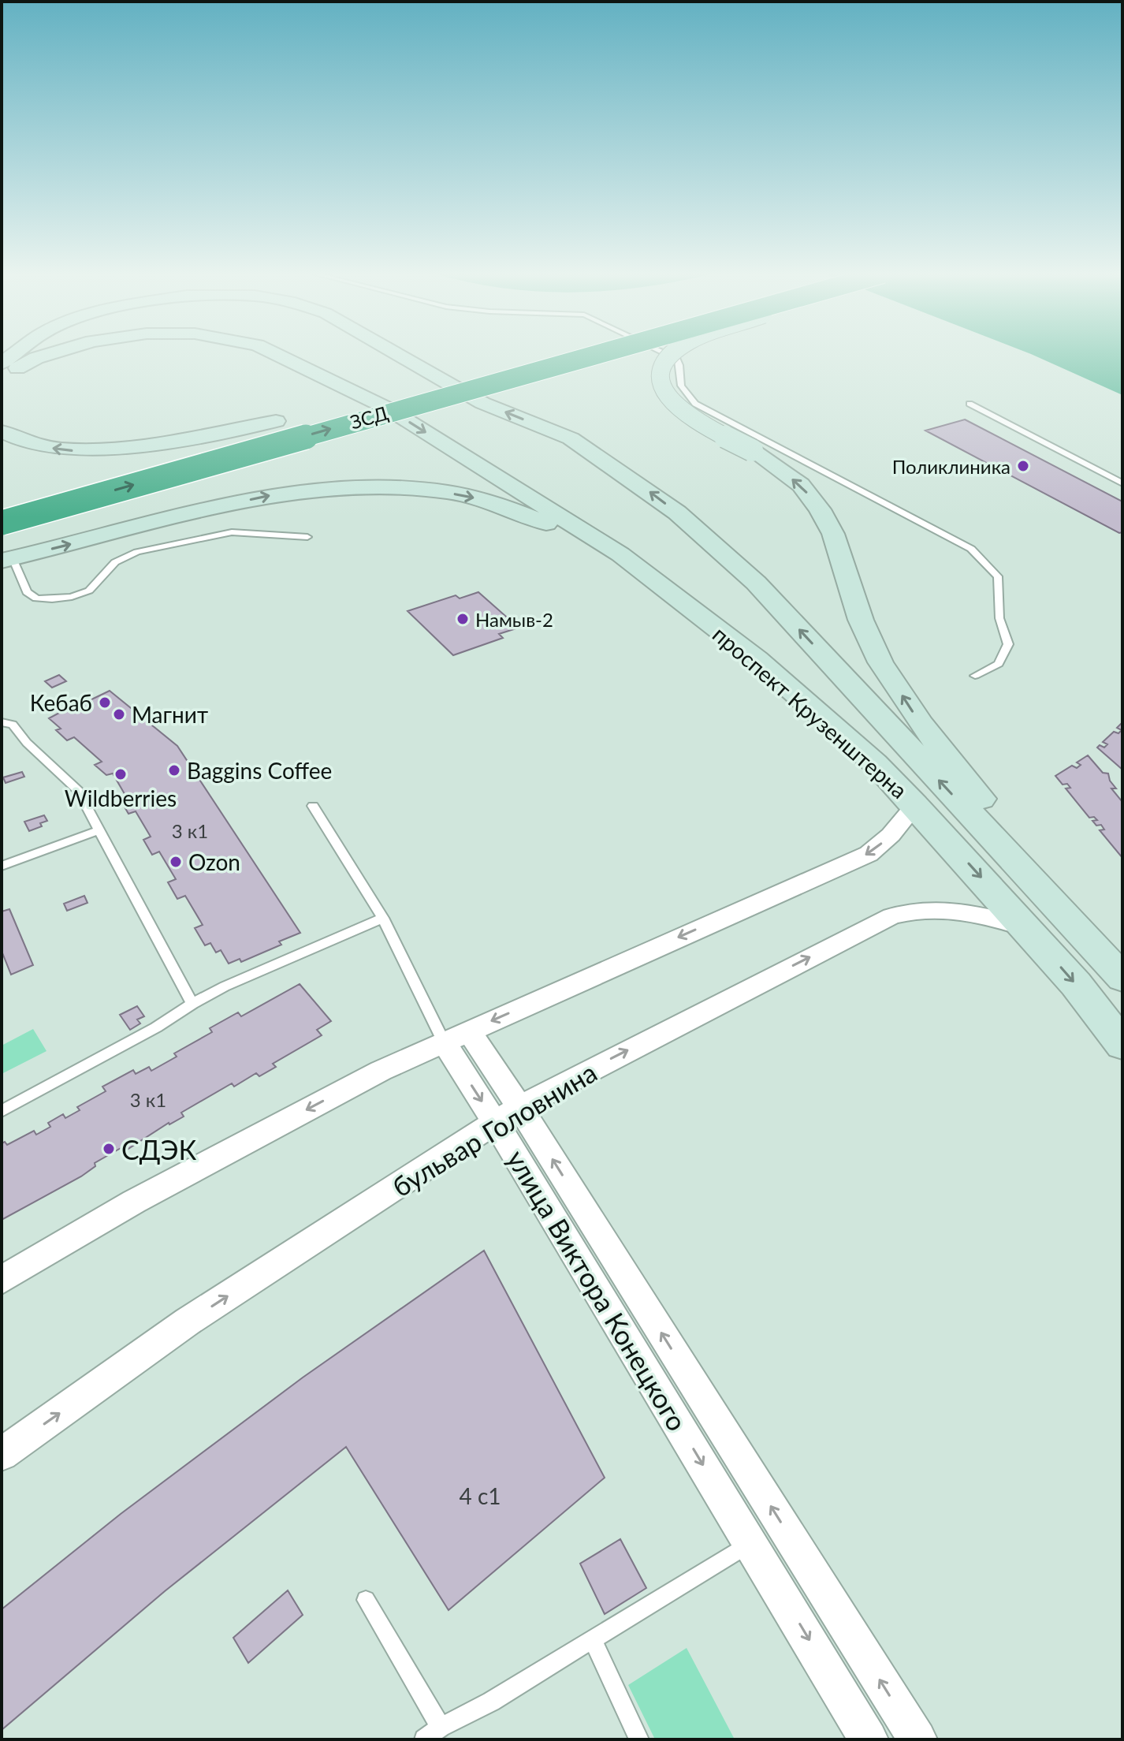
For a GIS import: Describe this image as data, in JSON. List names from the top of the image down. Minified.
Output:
{"streets":{"highway":["ЗСД"],"main road":["проспект Крузенштерна"],"street":["бульвар Головнина","улица Виктора Конецкого"]},"crossings":[["проспект Крузенштерна","бульвар Головнина"],["бульвар Головнина","улица Виктора Конецкого"]],"places":["Поликлиника","Намыв-2","Кебаб","Магнит","Baggins Coffee","Wildberries","Ozon","СДЭК"],"house_numbers":["3 к1","3 к1","4 с1"]}
